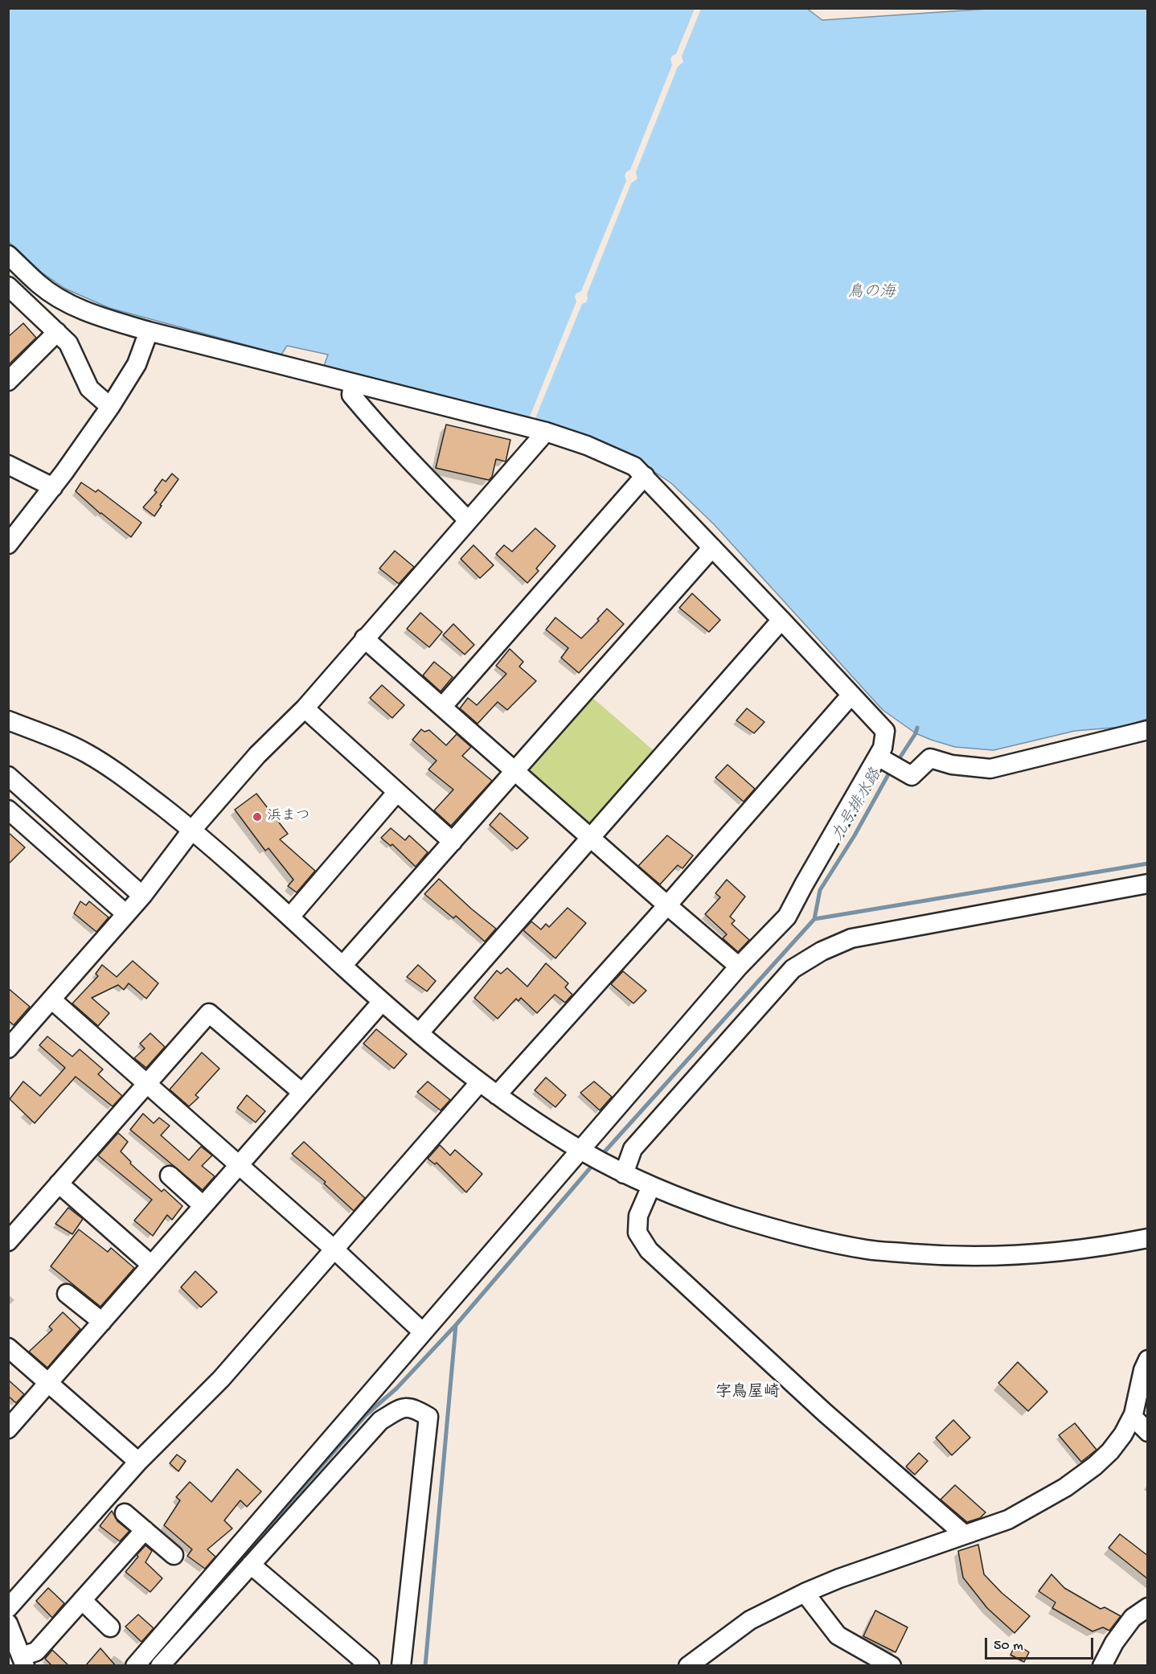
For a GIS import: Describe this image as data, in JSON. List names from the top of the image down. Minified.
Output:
{"districts":["字鳥屋崎"],"water":["鳥の海","九号排水路"],"places":["浜まつ"],"scale_bar":"50 m"}
